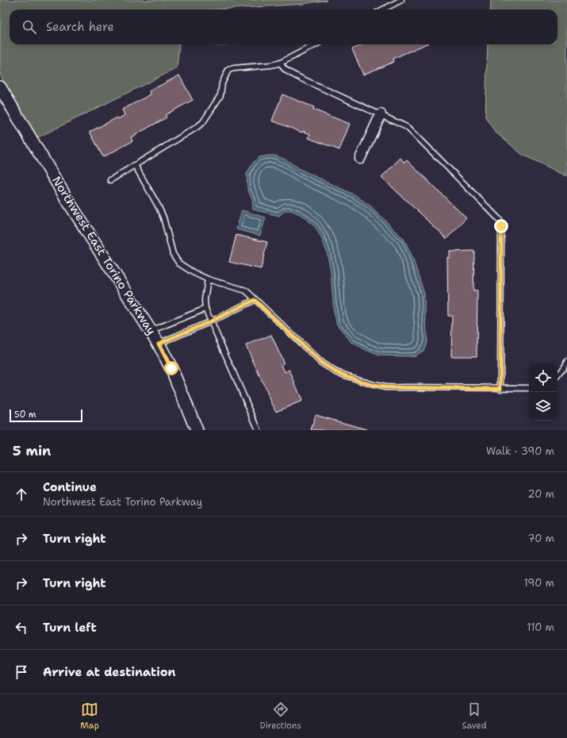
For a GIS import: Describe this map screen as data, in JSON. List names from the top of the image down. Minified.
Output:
{"streets":{"street":["Northwest East Torino Parkway"]},"scale_bar":"50 m","page":{"search":"Search here","scale":"50 m","heading":["5 min","Walk · 390 m"],"list":[["Continue","Northwest East Torino Parkway","20 m"],["Turn right","70 m"],["Turn right","190 m"],["Turn left","110 m"],"Arrive at destination"],"nav":["Map","Directions","Saved"]}}
